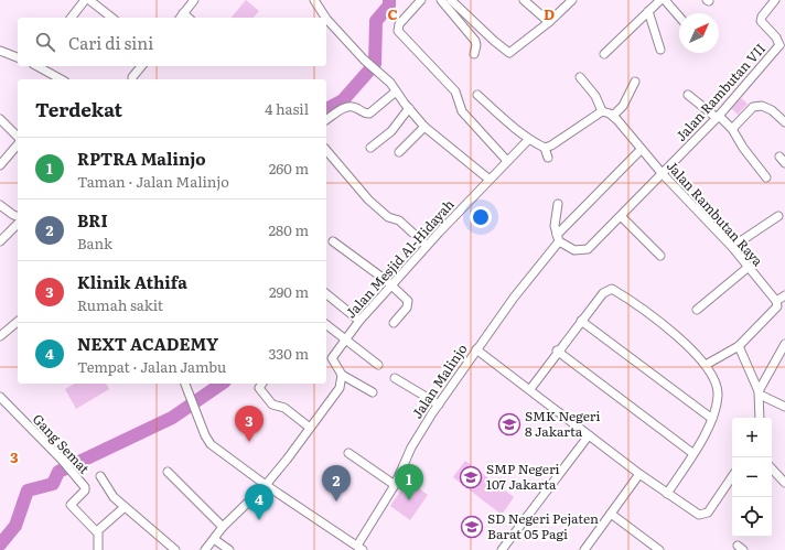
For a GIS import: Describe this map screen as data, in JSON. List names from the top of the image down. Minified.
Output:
{"streets":{"street":["Jalan Rambutan VII","Jalan Rambutan Raya","Jalan Mesjid Al-Hidayah","Jalan Malinjo","Gang Semat"]},"crossings":[["Jalan Rambutan VII","Jalan Rambutan Raya"],["Jalan Rambutan VII","Jalan Malinjo"],["Jalan Rambutan Raya","Jalan Malinjo"]],"places":{"school or university":["SMK Negeri 8 Jakarta","SMP Negeri 107 Jakarta","SD Negeri Pejaten Barat 05 Pagi"]},"north":"top right","page":{"search":"Cari di sini","heading":["Terdekat","4 hasil"],"list":[{"mark":"1","name":"RPTRA Malinjo","note":"Taman · Jalan Malinjo","value":"260 m"},{"mark":"2","name":"BRI","note":"Bank","value":"280 m"},{"mark":"3","name":"Klinik Athifa","note":"Rumah sakit","value":"290 m"},{"mark":"4","name":"NEXT ACADEMY","note":"Tempat · Jalan Jambu","value":"330 m"}],"pins":["3","1","2","4"],"map_buttons":["+","−"]},"grid":{"columns":["C","D"],"rows":["3"]}}
